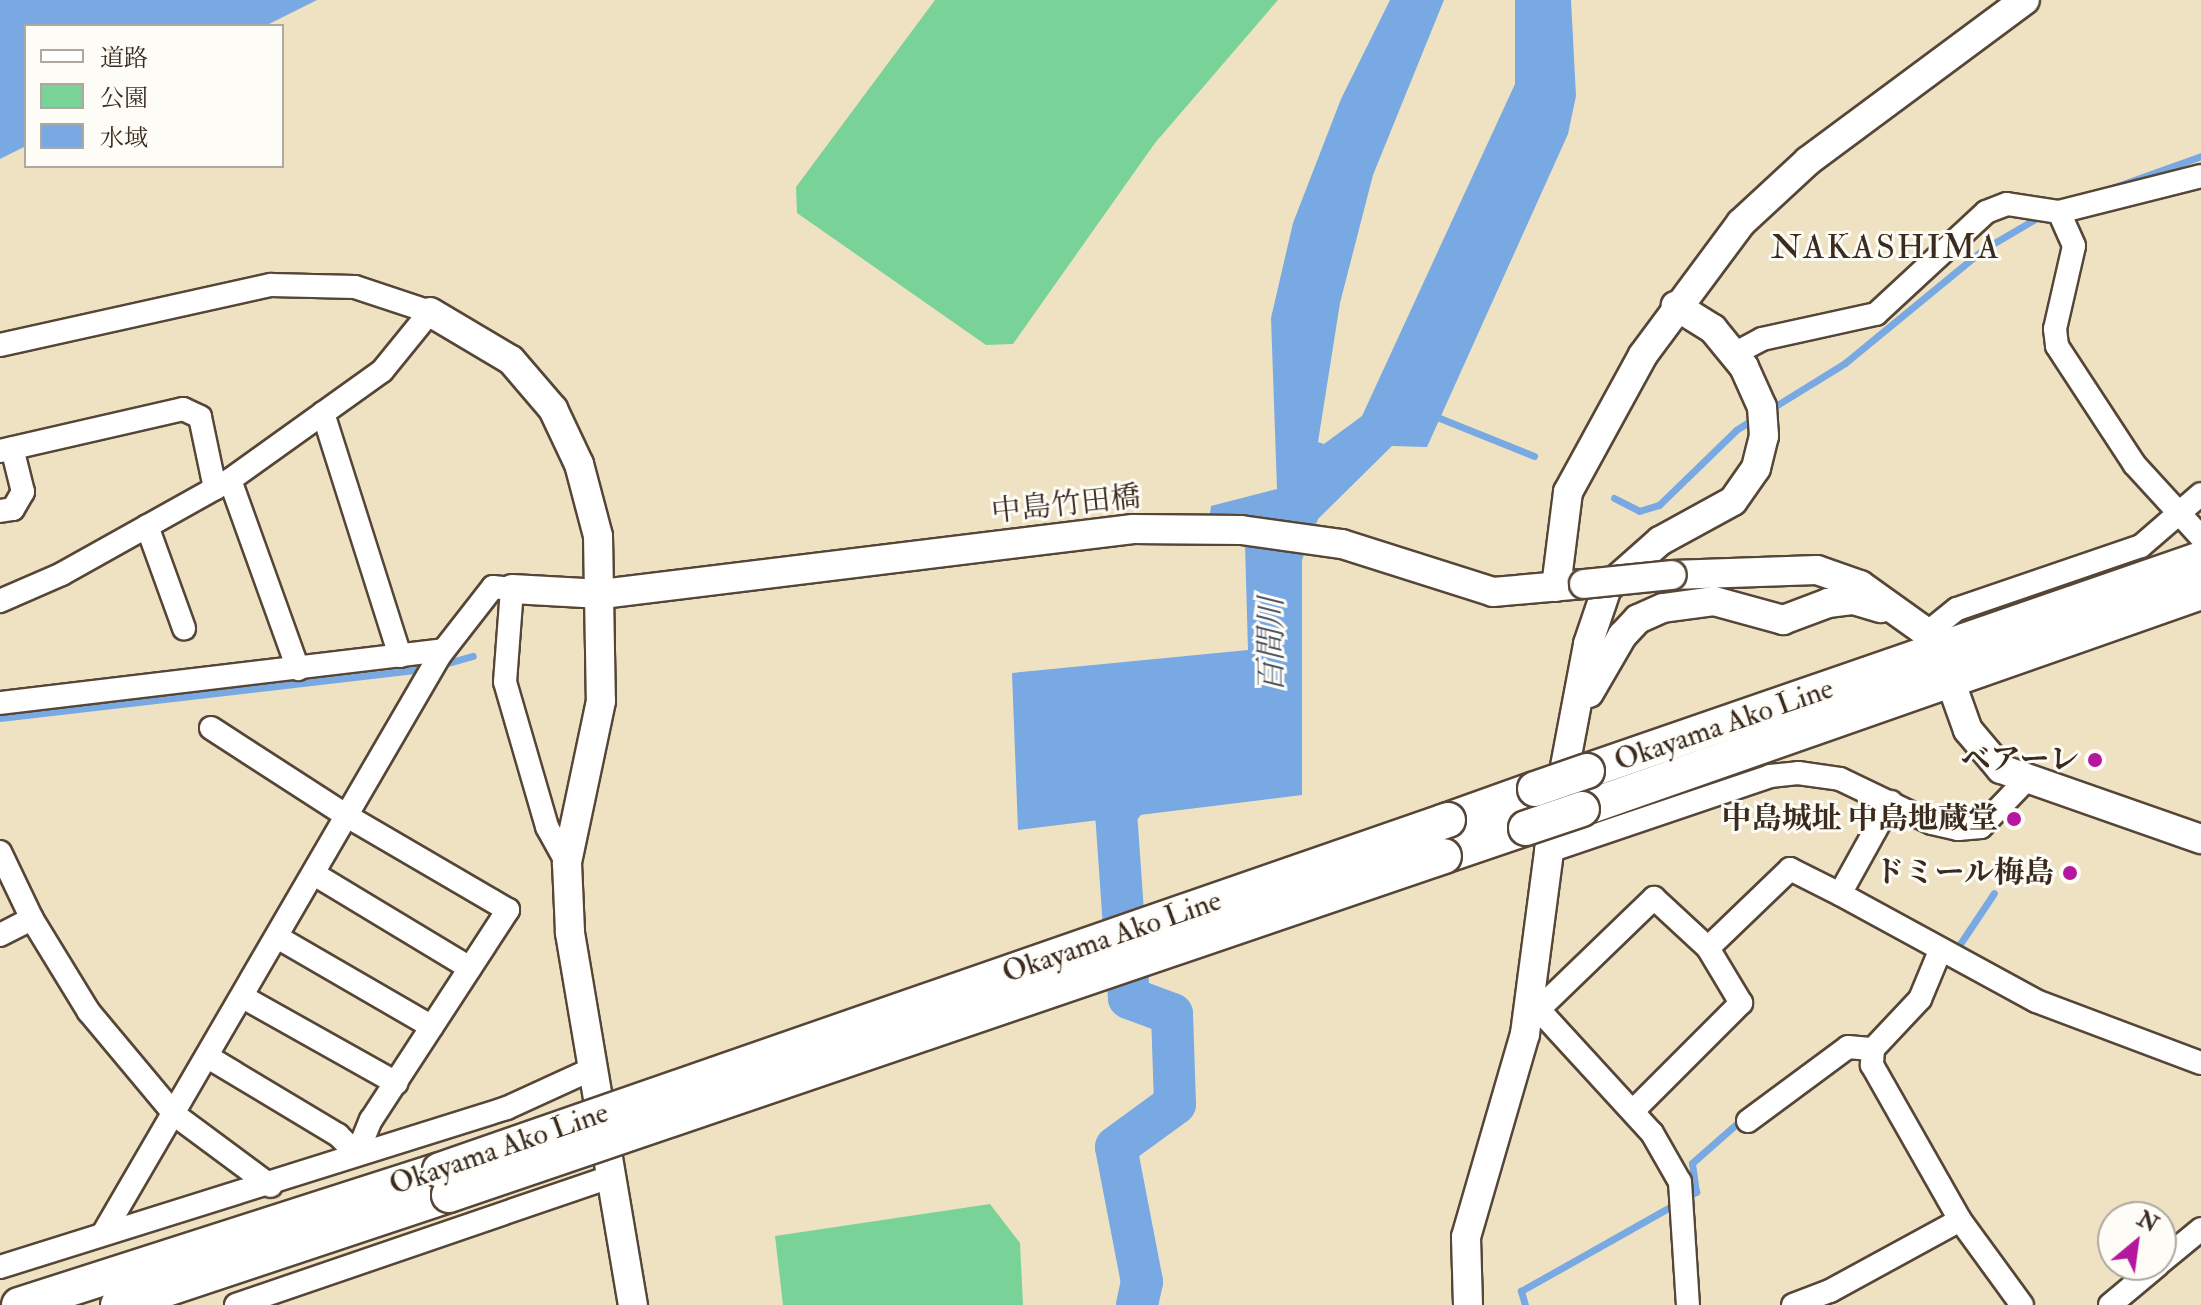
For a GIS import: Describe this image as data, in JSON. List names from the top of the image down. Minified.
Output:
{"streets":{"main road":["Okayama Ako Line"],"street":["中島竹田橋"]},"districts":["NAKASHIMA"],"water":["百間川"],"places":["ベアーレ","中島城址 中島地蔵堂","ドミール梅島"],"legend":["道路","公園","水域"],"north":"top right"}
